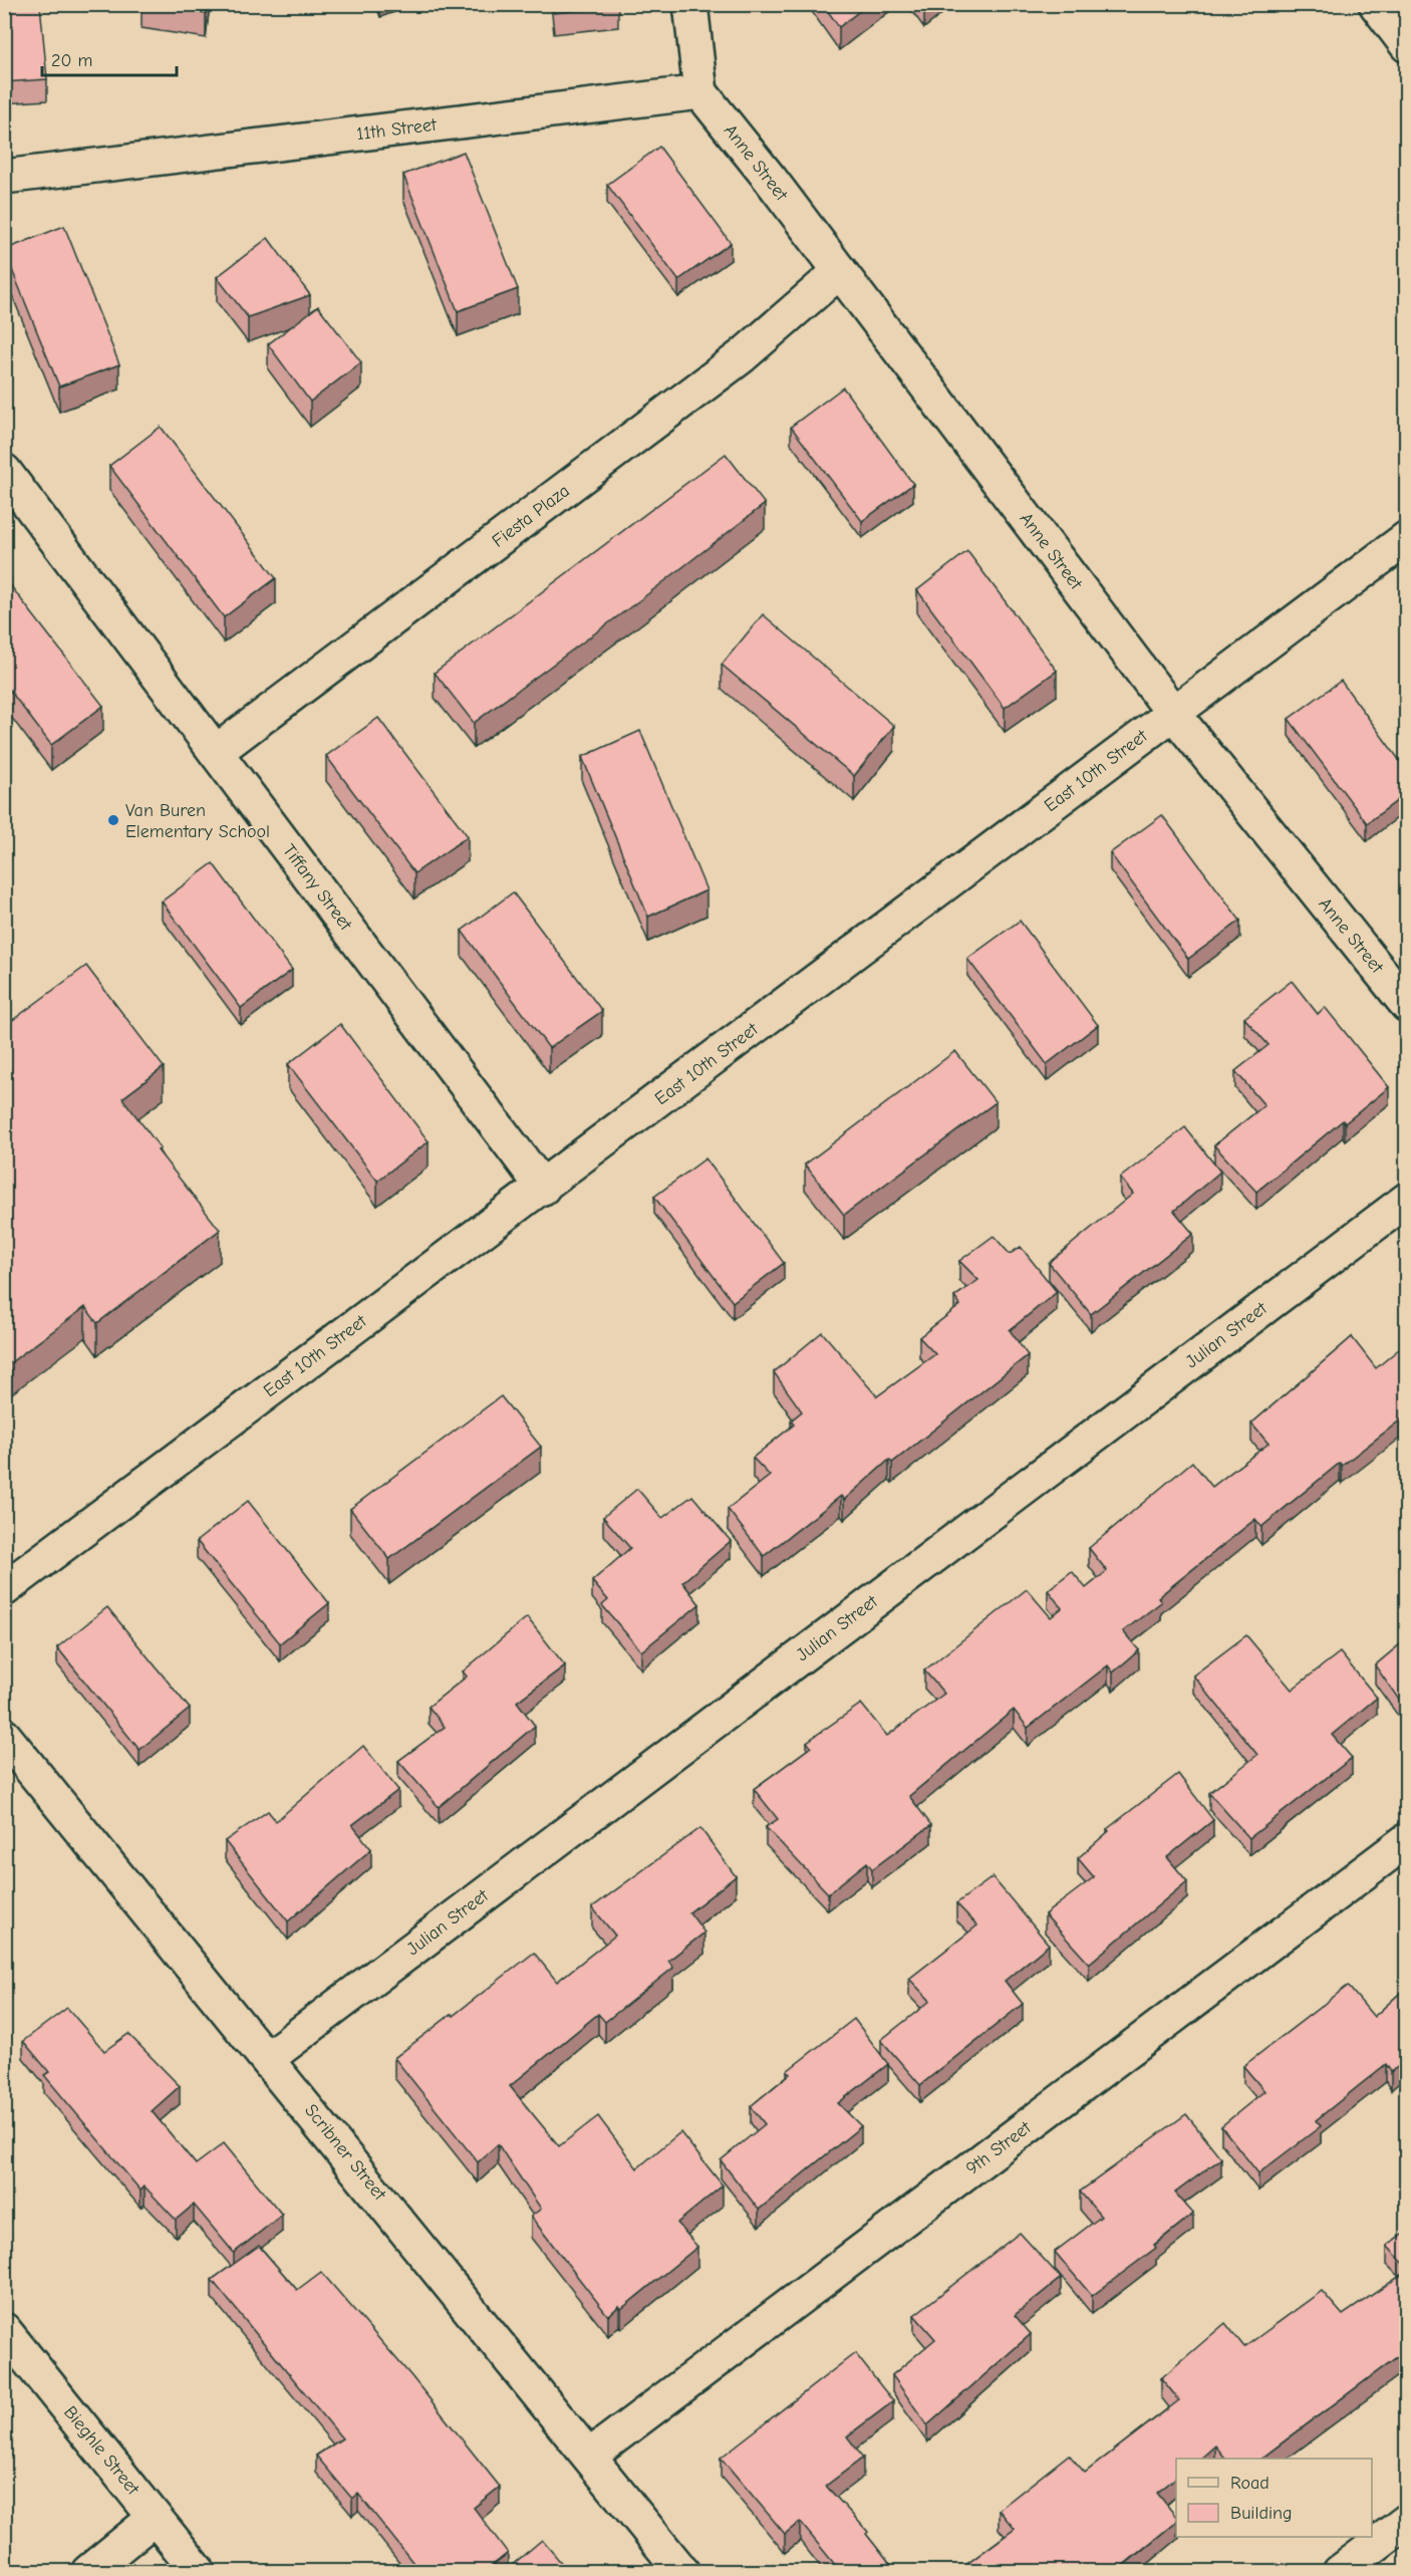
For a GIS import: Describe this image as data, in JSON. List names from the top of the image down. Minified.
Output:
{"streets":{"street":["11th Street","Anne Street","Fiesta Plaza","East 10th Street","Tiffany Street","Julian Street","9th Street","Scribner Street","Bieghle Street"]},"crossings":[["11th Street","Anne Street"],["Anne Street","Fiesta Plaza"],["Anne Street","East 10th Street"],["Fiesta Plaza","Tiffany Street"],["East 10th Street","Tiffany Street"],["Julian Street","Scribner Street"],["9th Street","Scribner Street"]],"places":["Van Buren Elementary School"],"legend":["Road","Building"],"scale_bar":"20 m"}
